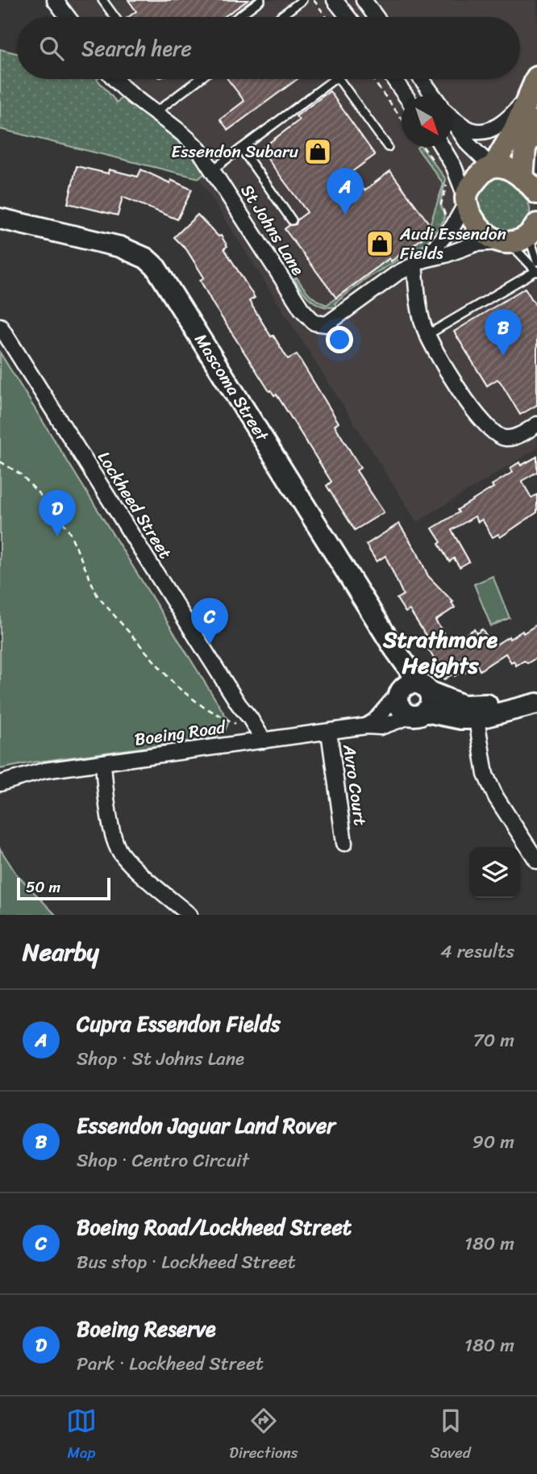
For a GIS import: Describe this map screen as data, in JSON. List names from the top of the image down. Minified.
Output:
{"streets":{"main road":["Mascoma Street"],"street":["St Johns Lane","Lockheed Street","Boeing Road","Avro Court"]},"crossings":[["Lockheed Street","Boeing Road"],["Boeing Road","Avro Court"]],"districts":["Strathmore Heights"],"places":{"shop":["Essendon Subaru","Audi Essendon Fields"]},"scale_bar":"50 m","north":"bottom right","page":{"search":"Search here","pins":["A","B","D","C"],"scale":"50 m","heading":["Nearby","4 results"],"list":[{"mark":"A","name":"Cupra Essendon Fields","note":"Shop · St Johns Lane","value":"70 m"},{"mark":"B","name":"Essendon Jaguar Land Rover","note":"Shop · Centro Circuit","value":"90 m"},{"mark":"C","name":"Boeing Road/Lockheed Street","note":"Bus stop · Lockheed Street","value":"180 m"},{"mark":"D","name":"Boeing Reserve","note":"Park · Lockheed Street","value":"180 m"}],"nav":["Map","Directions","Saved"]}}
